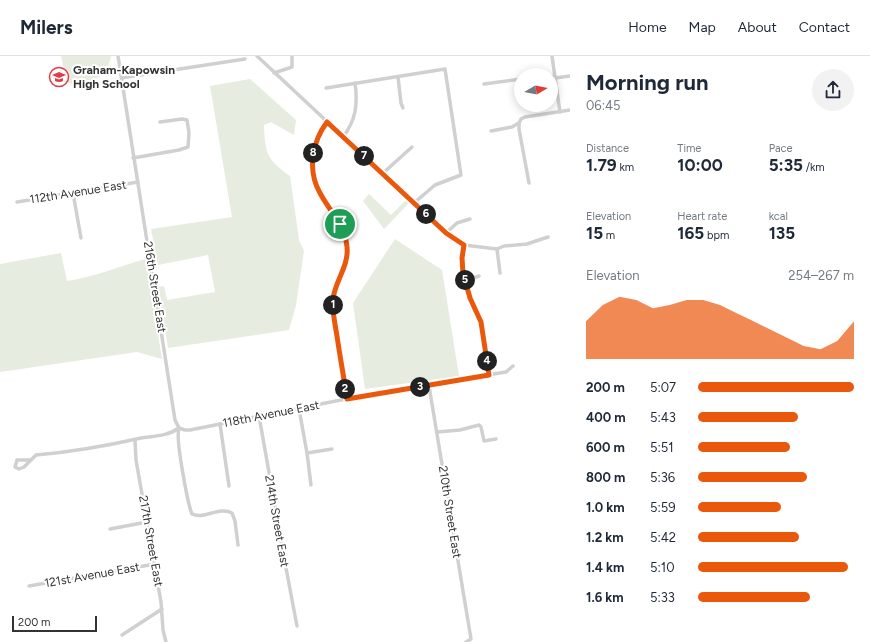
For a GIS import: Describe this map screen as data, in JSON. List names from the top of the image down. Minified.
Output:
{"streets":{"street":["112th Avenue East","216th Street East","118th Avenue East","210th Street East","214th Street East","217th Street East","121st Avenue East"]},"crossings":[["112th Avenue East","216th Street East"],["216th Street East","118th Avenue East"],["118th Avenue East","210th Street East"],["118th Avenue East","214th Street East"],["118th Avenue East","217th Street East"],["217th Street East","121st Avenue East"]],"places":{"school or university":["Graham-Kapowsin High School"]},"scale_bar":"200 m","north":"right","page":{"header":"Milers","nav":["Home","Map","About","Contact"],"heading":["Morning run","06:45"],"stats":[["Distance","1.79 km"],["Time","10:00"],["Pace","5:35 /km"],["Elevation","15 m"],["Heart rate","165 bpm"],["kcal","135"]],"pins":["8","7","6","5","1","4","3","2"],"chart":["Elevation","254–267 m"],"list":[{"name":"200 m","note":"5:07"},{"name":"400 m","note":"5:43"},{"name":"600 m","note":"5:51"},{"name":"800 m","note":"5:36"},{"name":"1.0 km","note":"5:59"},{"name":"1.2 km","note":"5:42"},{"name":"1.4 km","note":"5:10"},{"name":"1.6 km","note":"5:33"}],"scale":"200 m"}}
